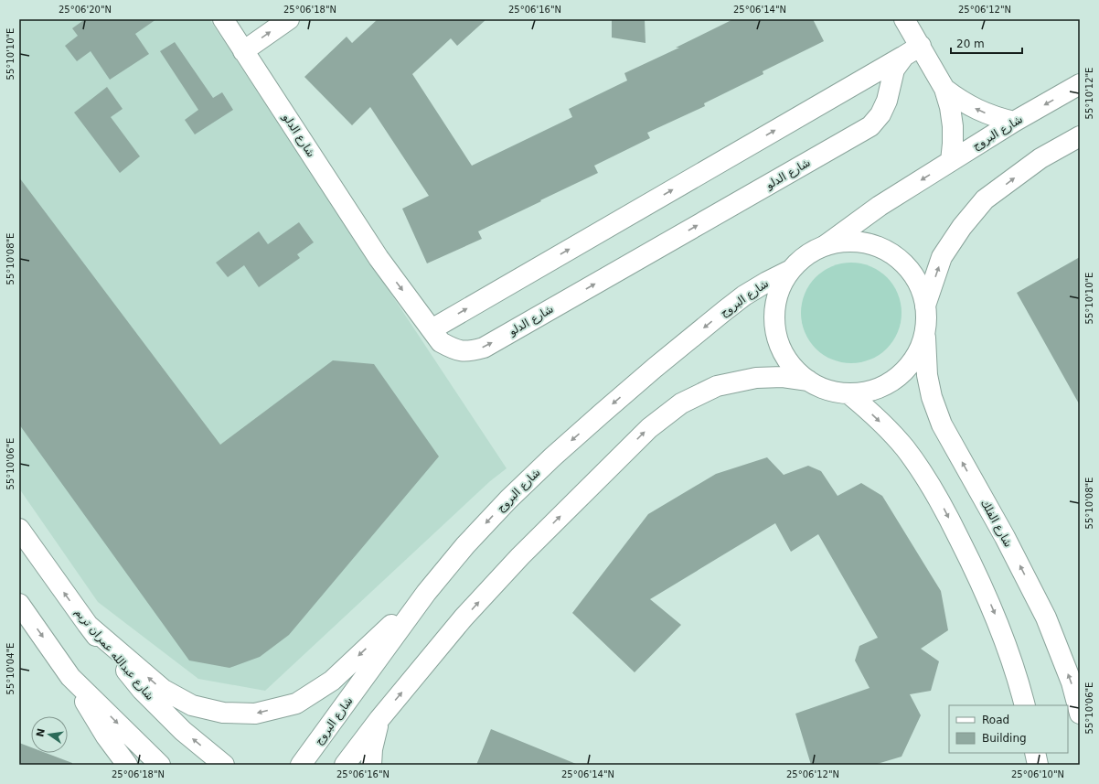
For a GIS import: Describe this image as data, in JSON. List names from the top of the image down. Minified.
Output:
{"streets":{"street":["شارع البروج","شارع الدلو","شارع الفلك","شارع عبدالله عمران تريم"]},"legend":["Road","Building"],"scale_bar":"20 m","north":"left","coordinates":["25°06'20\"N","25°06'18\"N","25°06'16\"N","25°06'14\"N","25°06'12\"N","55°10'10\"E","55°10'12\"E","55°10'08\"E","55°10'06\"E","55°10'04\"E","25°06'10\"N"]}
